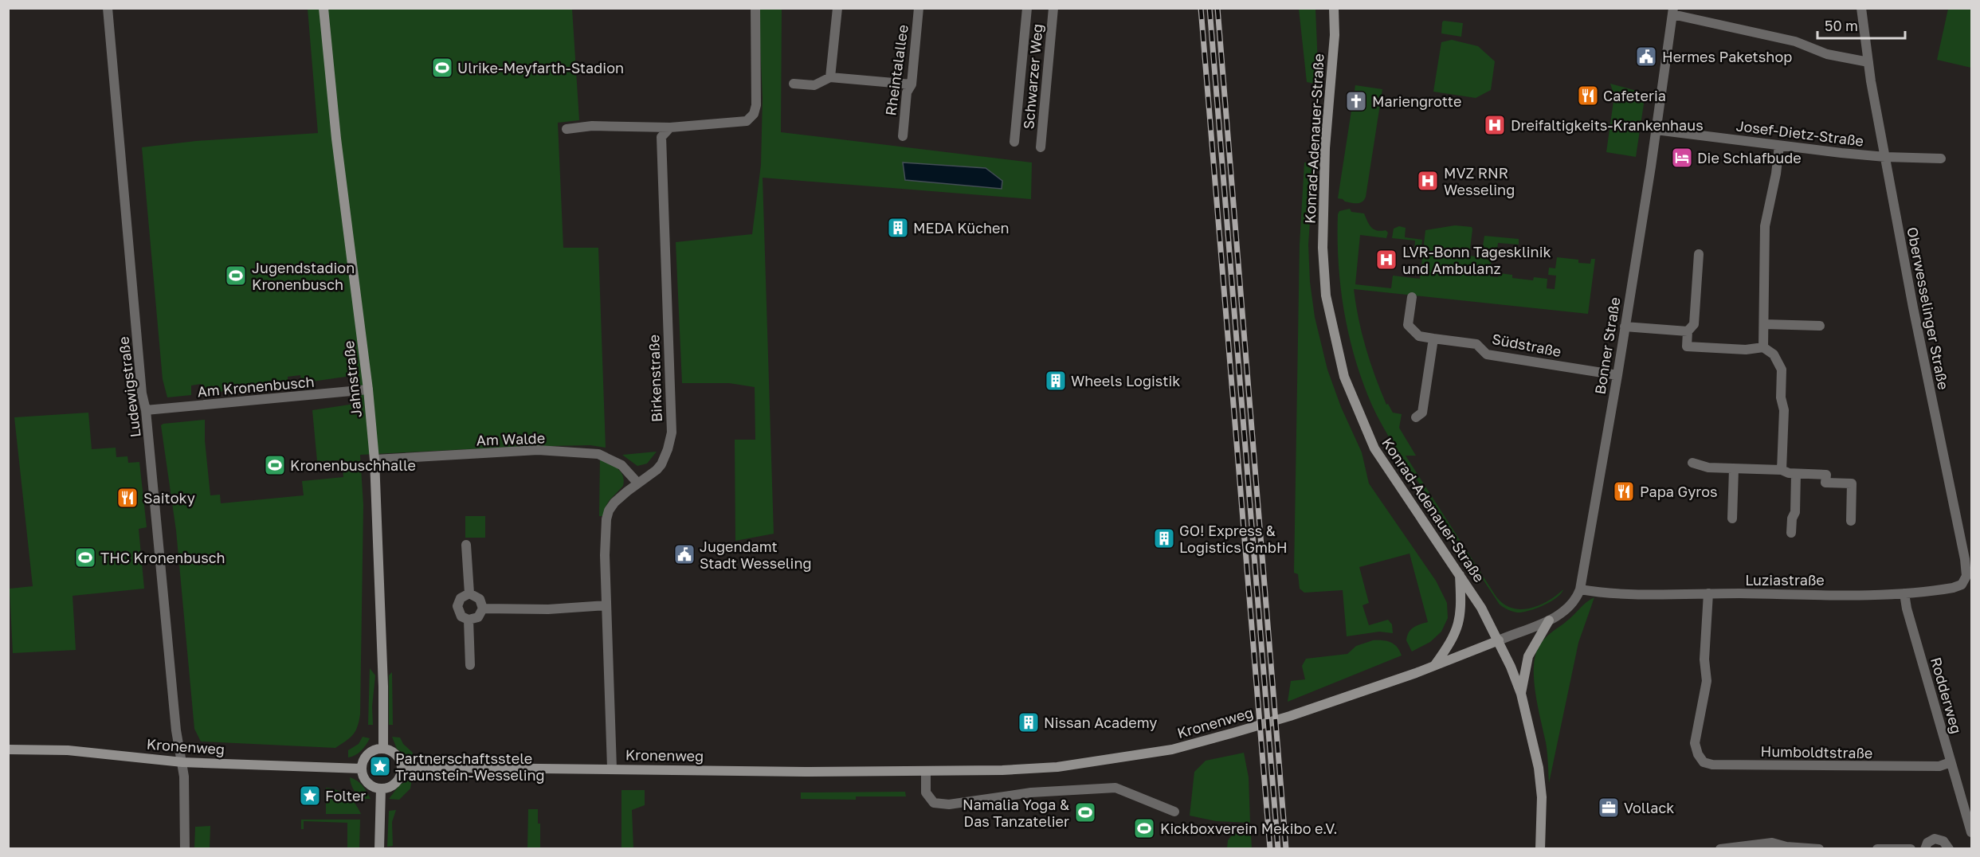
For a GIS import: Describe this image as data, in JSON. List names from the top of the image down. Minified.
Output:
{"streets":{"street":["Rheintalallee","Schwarzer Weg","Josef-Dietz-Straße","Konrad-Adenauer-Straße","Oberwesselinger Straße","Südstraße","Bonner Straße","Birkenstraße","Jahnstraße","Am Kronenbusch","Ludewigstraße","Am Walde","Luziastraße","Rodderweg","Kronenweg","Humboldtstraße"]},"crossings":[["Josef-Dietz-Straße","Oberwesselinger Straße"],["Josef-Dietz-Straße","Bonner Straße"],["Konrad-Adenauer-Straße","Bonner Straße"],["Konrad-Adenauer-Straße","Kronenweg"],["Oberwesselinger Straße","Luziastraße"],["Südstraße","Bonner Straße"],["Bonner Straße","Luziastraße"],["Bonner Straße","Kronenweg"],["Birkenstraße","Am Walde"],["Birkenstraße","Kronenweg"],["Jahnstraße","Am Kronenbusch"],["Jahnstraße","Am Walde"],["Jahnstraße","Kronenweg"],["Am Kronenbusch","Ludewigstraße"],["Ludewigstraße","Kronenweg"],["Luziastraße","Rodderweg"],["Luziastraße","Humboldtstraße"],["Rodderweg","Humboldtstraße"]],"places":{"public building":["Hermes Paketshop","Jugendamt Stadt Wesseling"],"sports":["Ulrike-Meyfarth-Stadion","Jugendstadion Kronenbusch","Kronenbuschhalle","THC Kronenbusch","Namalia Yoga & Das Tanzatelier","Kickboxverein Mekibo e.V."],"restaurant":["Cafeteria","Papa Gyros","Saitoky"],"church":["Mariengrotte"],"hospital":["Dreifaltigkeits-Krankenhaus","MVZ RNR Wesseling","LVR-Bonn Tagesklinik und Ambulanz"],"hotel":["Die Schlafbude"],"building":["MEDA Küchen","Wheels Logistik","GO! Express & Logistics GmbH","Nissan Academy"],"place":["Partnerschaftsstele Traunstein-Wesseling","Folter"],"office":["Vollack"]},"scale_bar":"50 m"}
